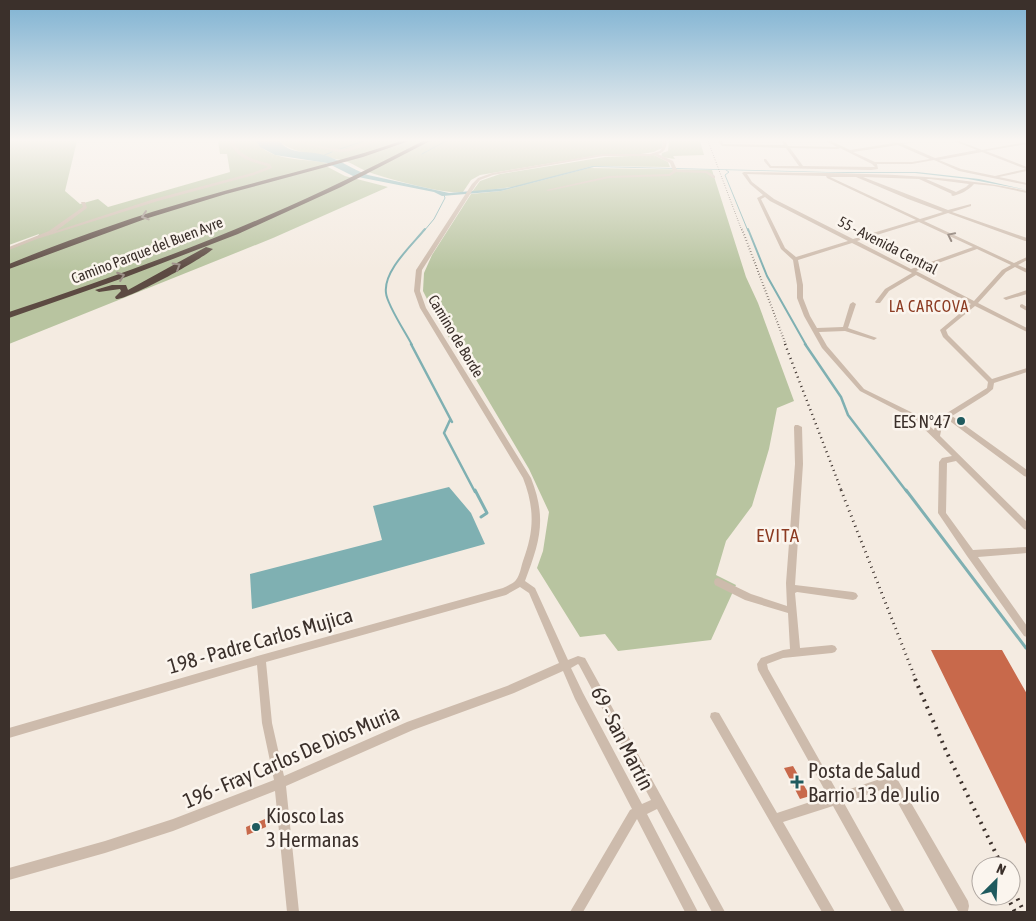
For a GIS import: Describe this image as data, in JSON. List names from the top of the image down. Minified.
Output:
{"streets":{"highway":["Camino Parque del Buen Ayre"],"street":["55 - Avenida Central","Camino de Borde","198 - Padre Carlos Mujica","69 - San Martín","196 - Fray Carlos De Dios Muria"]},"crossings":[["Camino de Borde","198 - Padre Carlos Mujica"],["Camino de Borde","69 - San Martín"],["198 - Padre Carlos Mujica","69 - San Martín"],["69 - San Martín","196 - Fray Carlos De Dios Muria"]],"districts":["LA CARCOVA","EVITA"],"places":{"other":["EES N°47","Kiosco Las 3 Hermanas"],"health":["Posta de Salud Barrio 13 de Julio"]},"north":"top right"}
